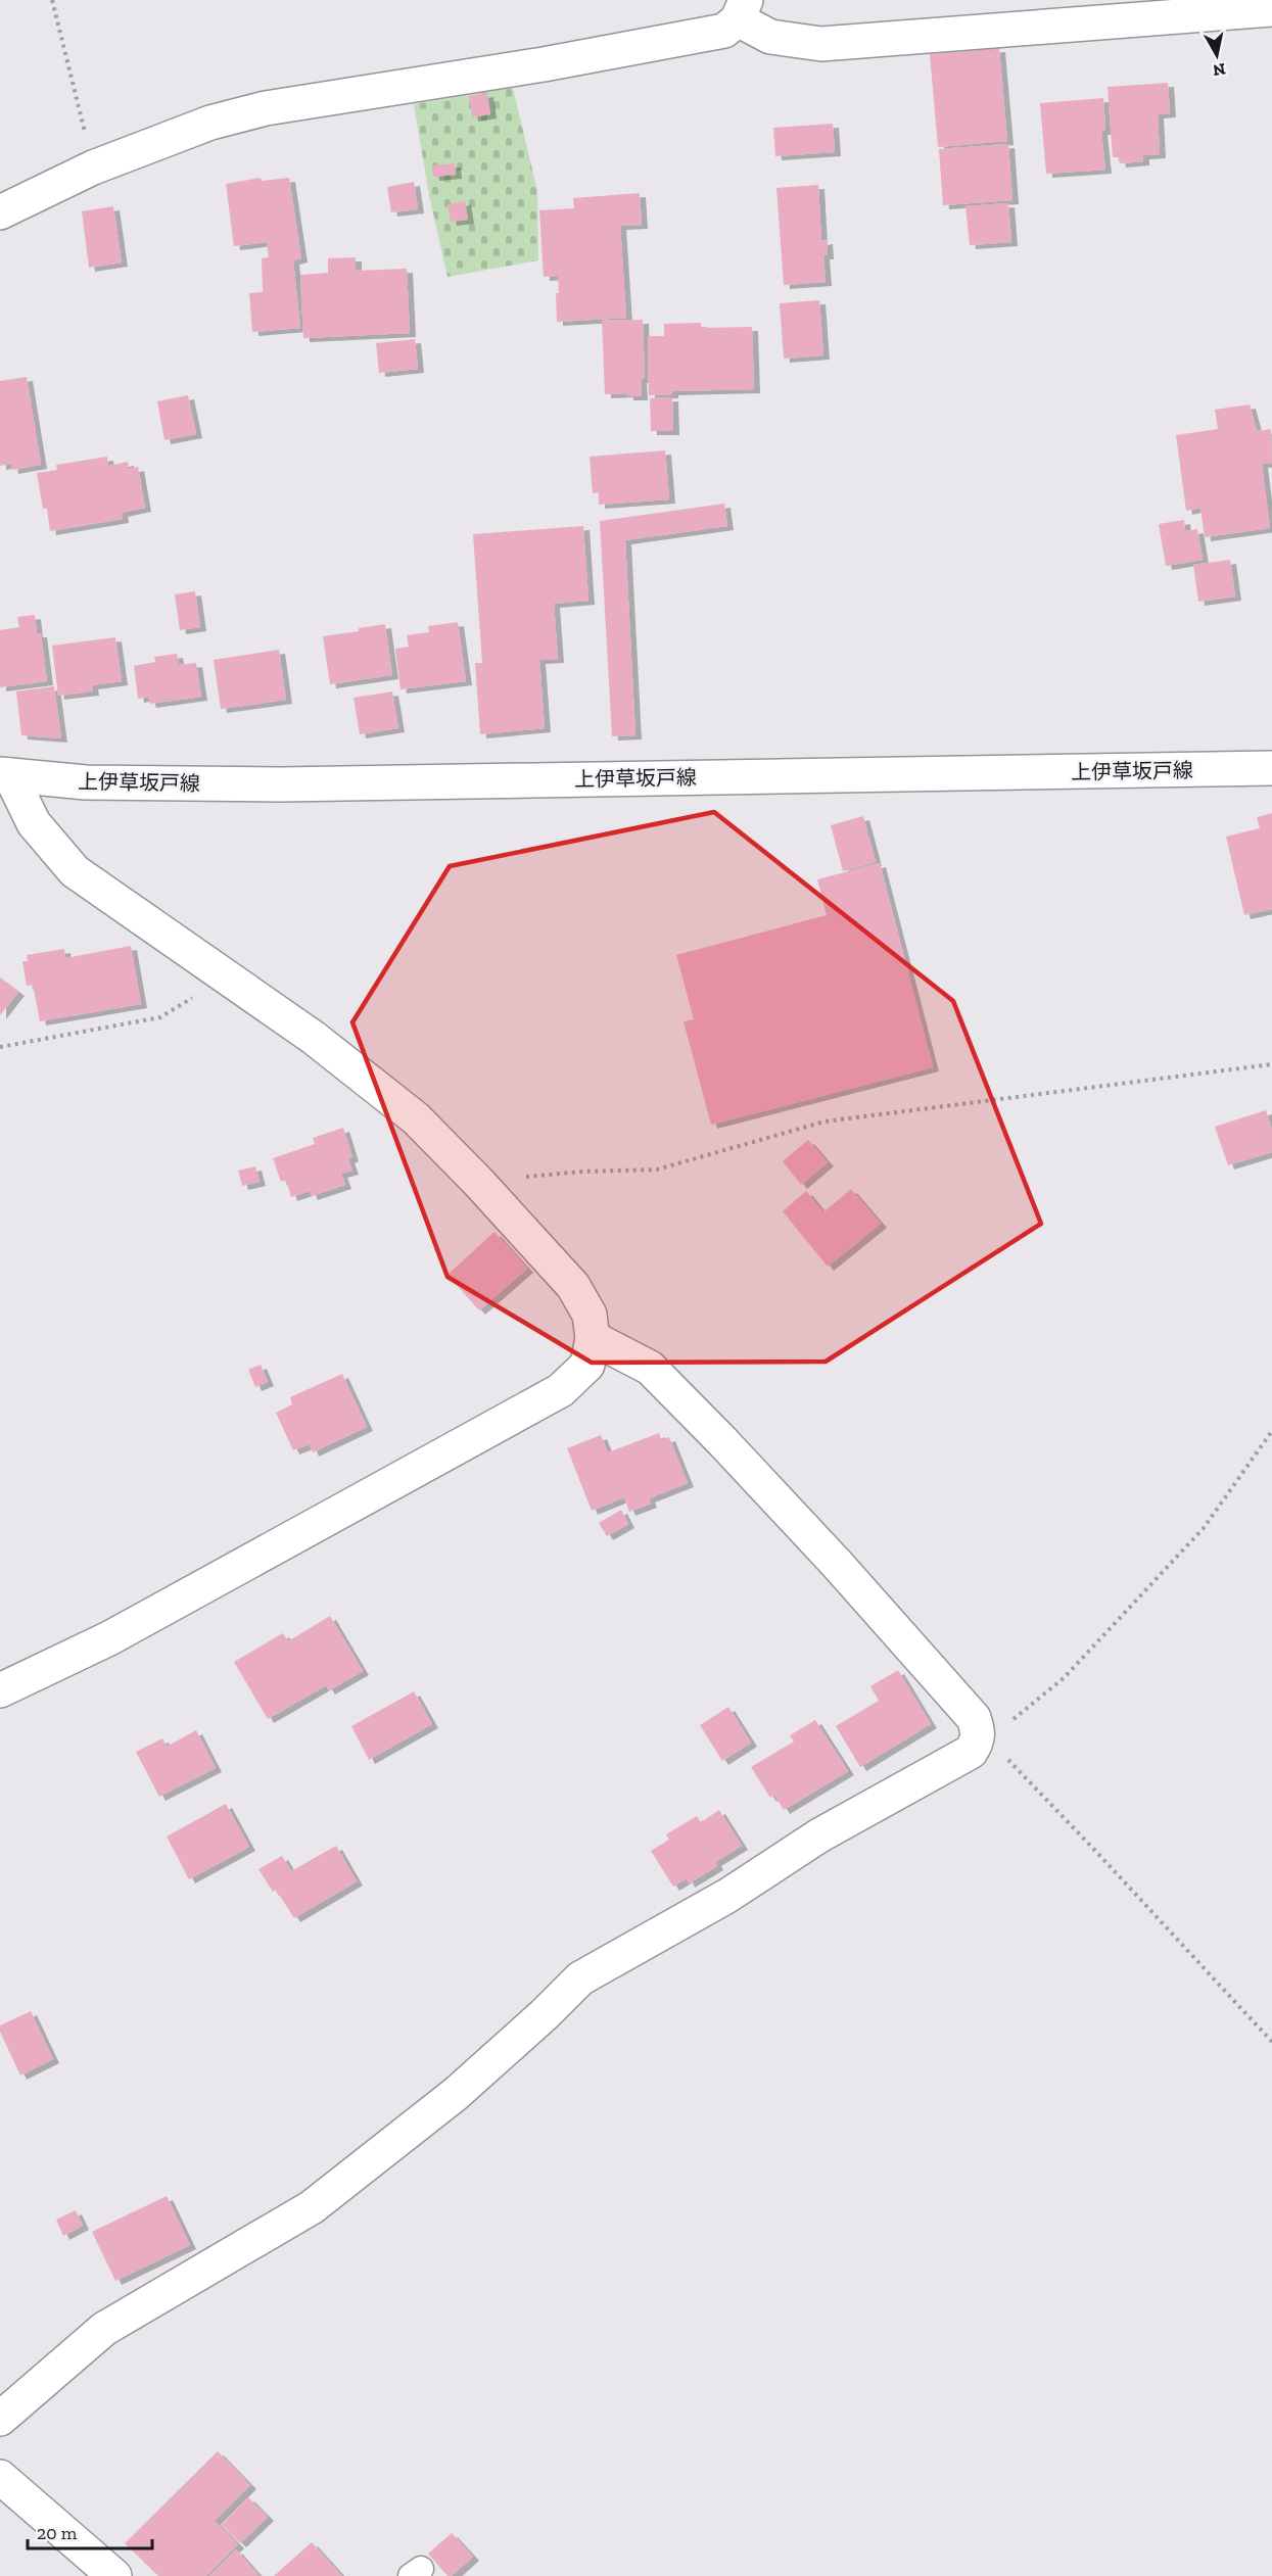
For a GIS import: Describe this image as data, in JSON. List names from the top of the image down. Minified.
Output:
{"streets":{"street":["上伊草坂戸線"]},"scale_bar":"20 m","north":"bottom"}
